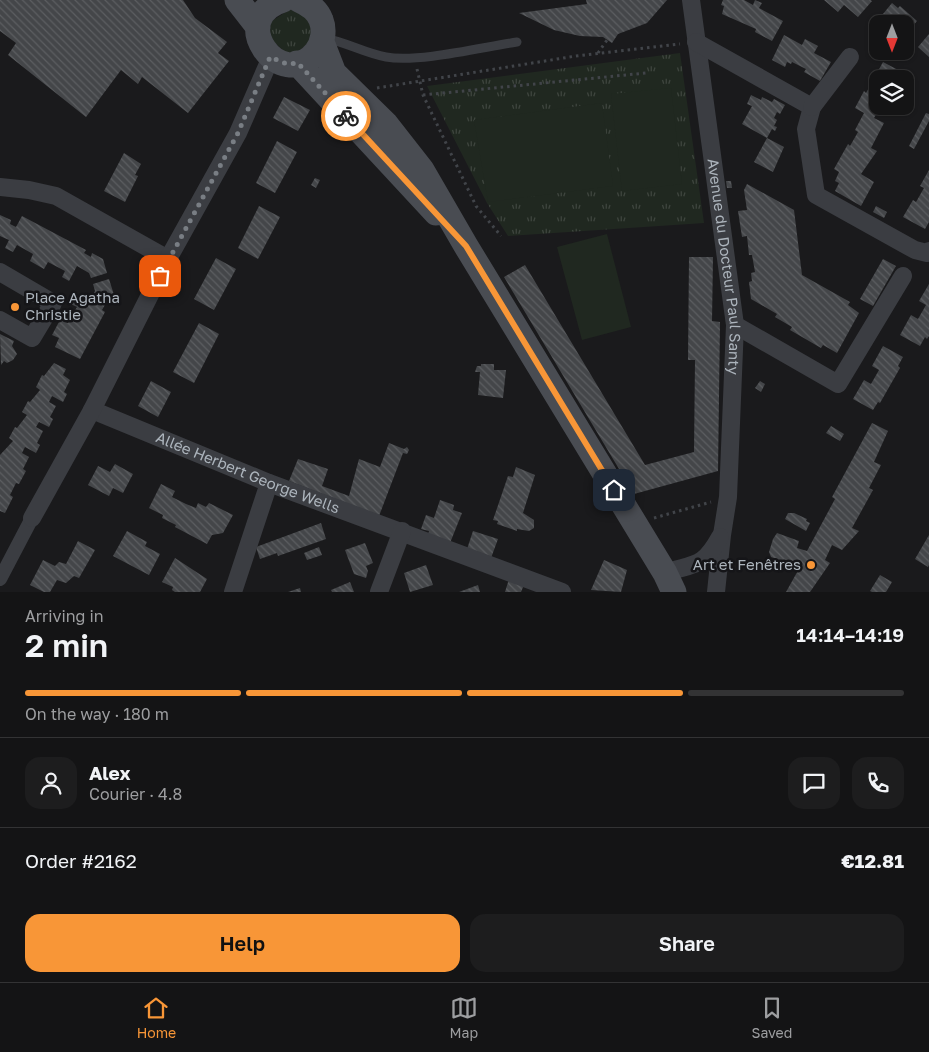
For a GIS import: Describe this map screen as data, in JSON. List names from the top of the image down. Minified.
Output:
{"streets":{"street":["Avenue du Docteur Paul Santy","Allée Herbert George Wells"]},"places":["Place Agatha Christie","Art et Fenêtres"],"north":"bottom","page":{"heading":["2 min","Arriving in","14:14–14:19"],"panel":["Alex","Courier · 4.8","Order #2162","€12.81"],"bar":"On the way · 180 m","buttons":["Help","Share"],"tabs":["Home","Map","Saved"]}}
